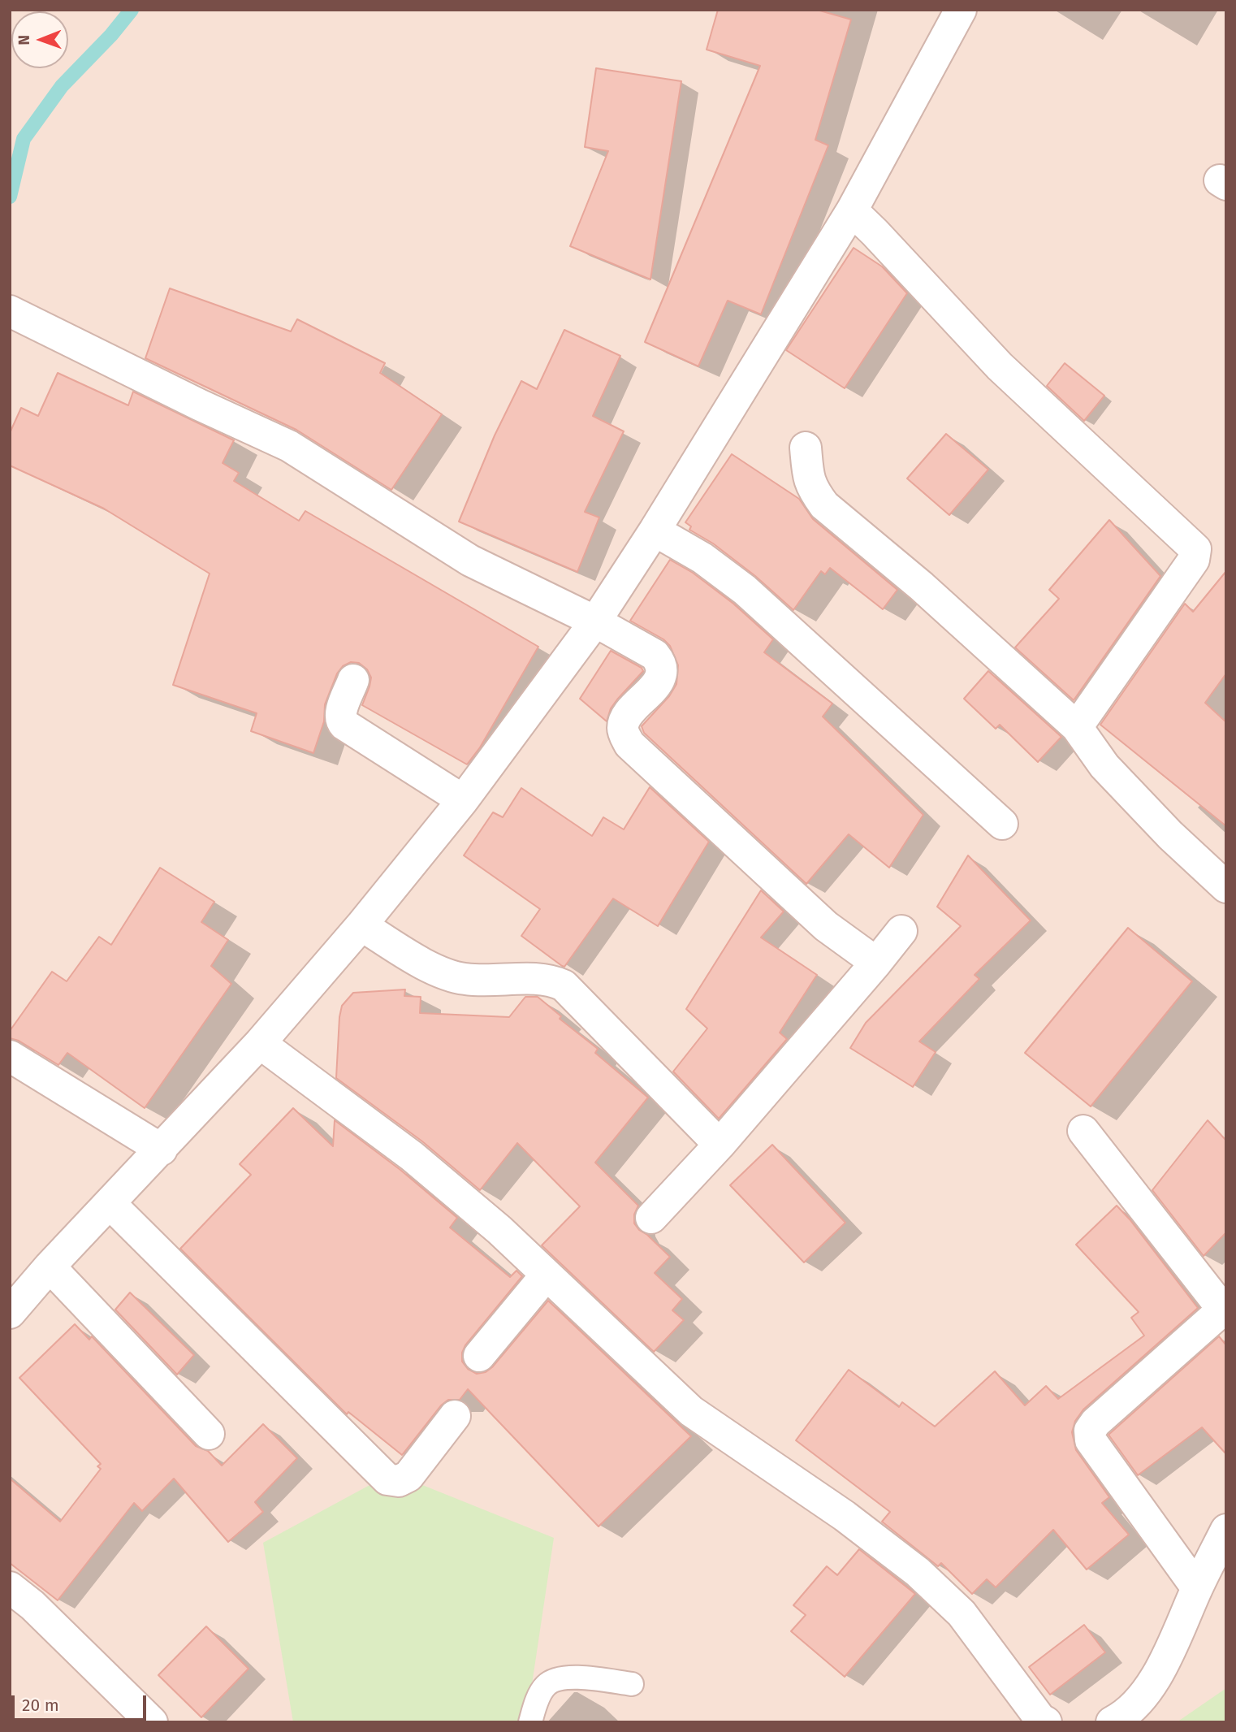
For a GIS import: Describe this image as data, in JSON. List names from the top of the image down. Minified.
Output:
{"scale_bar":"20 m","north":"left"}
